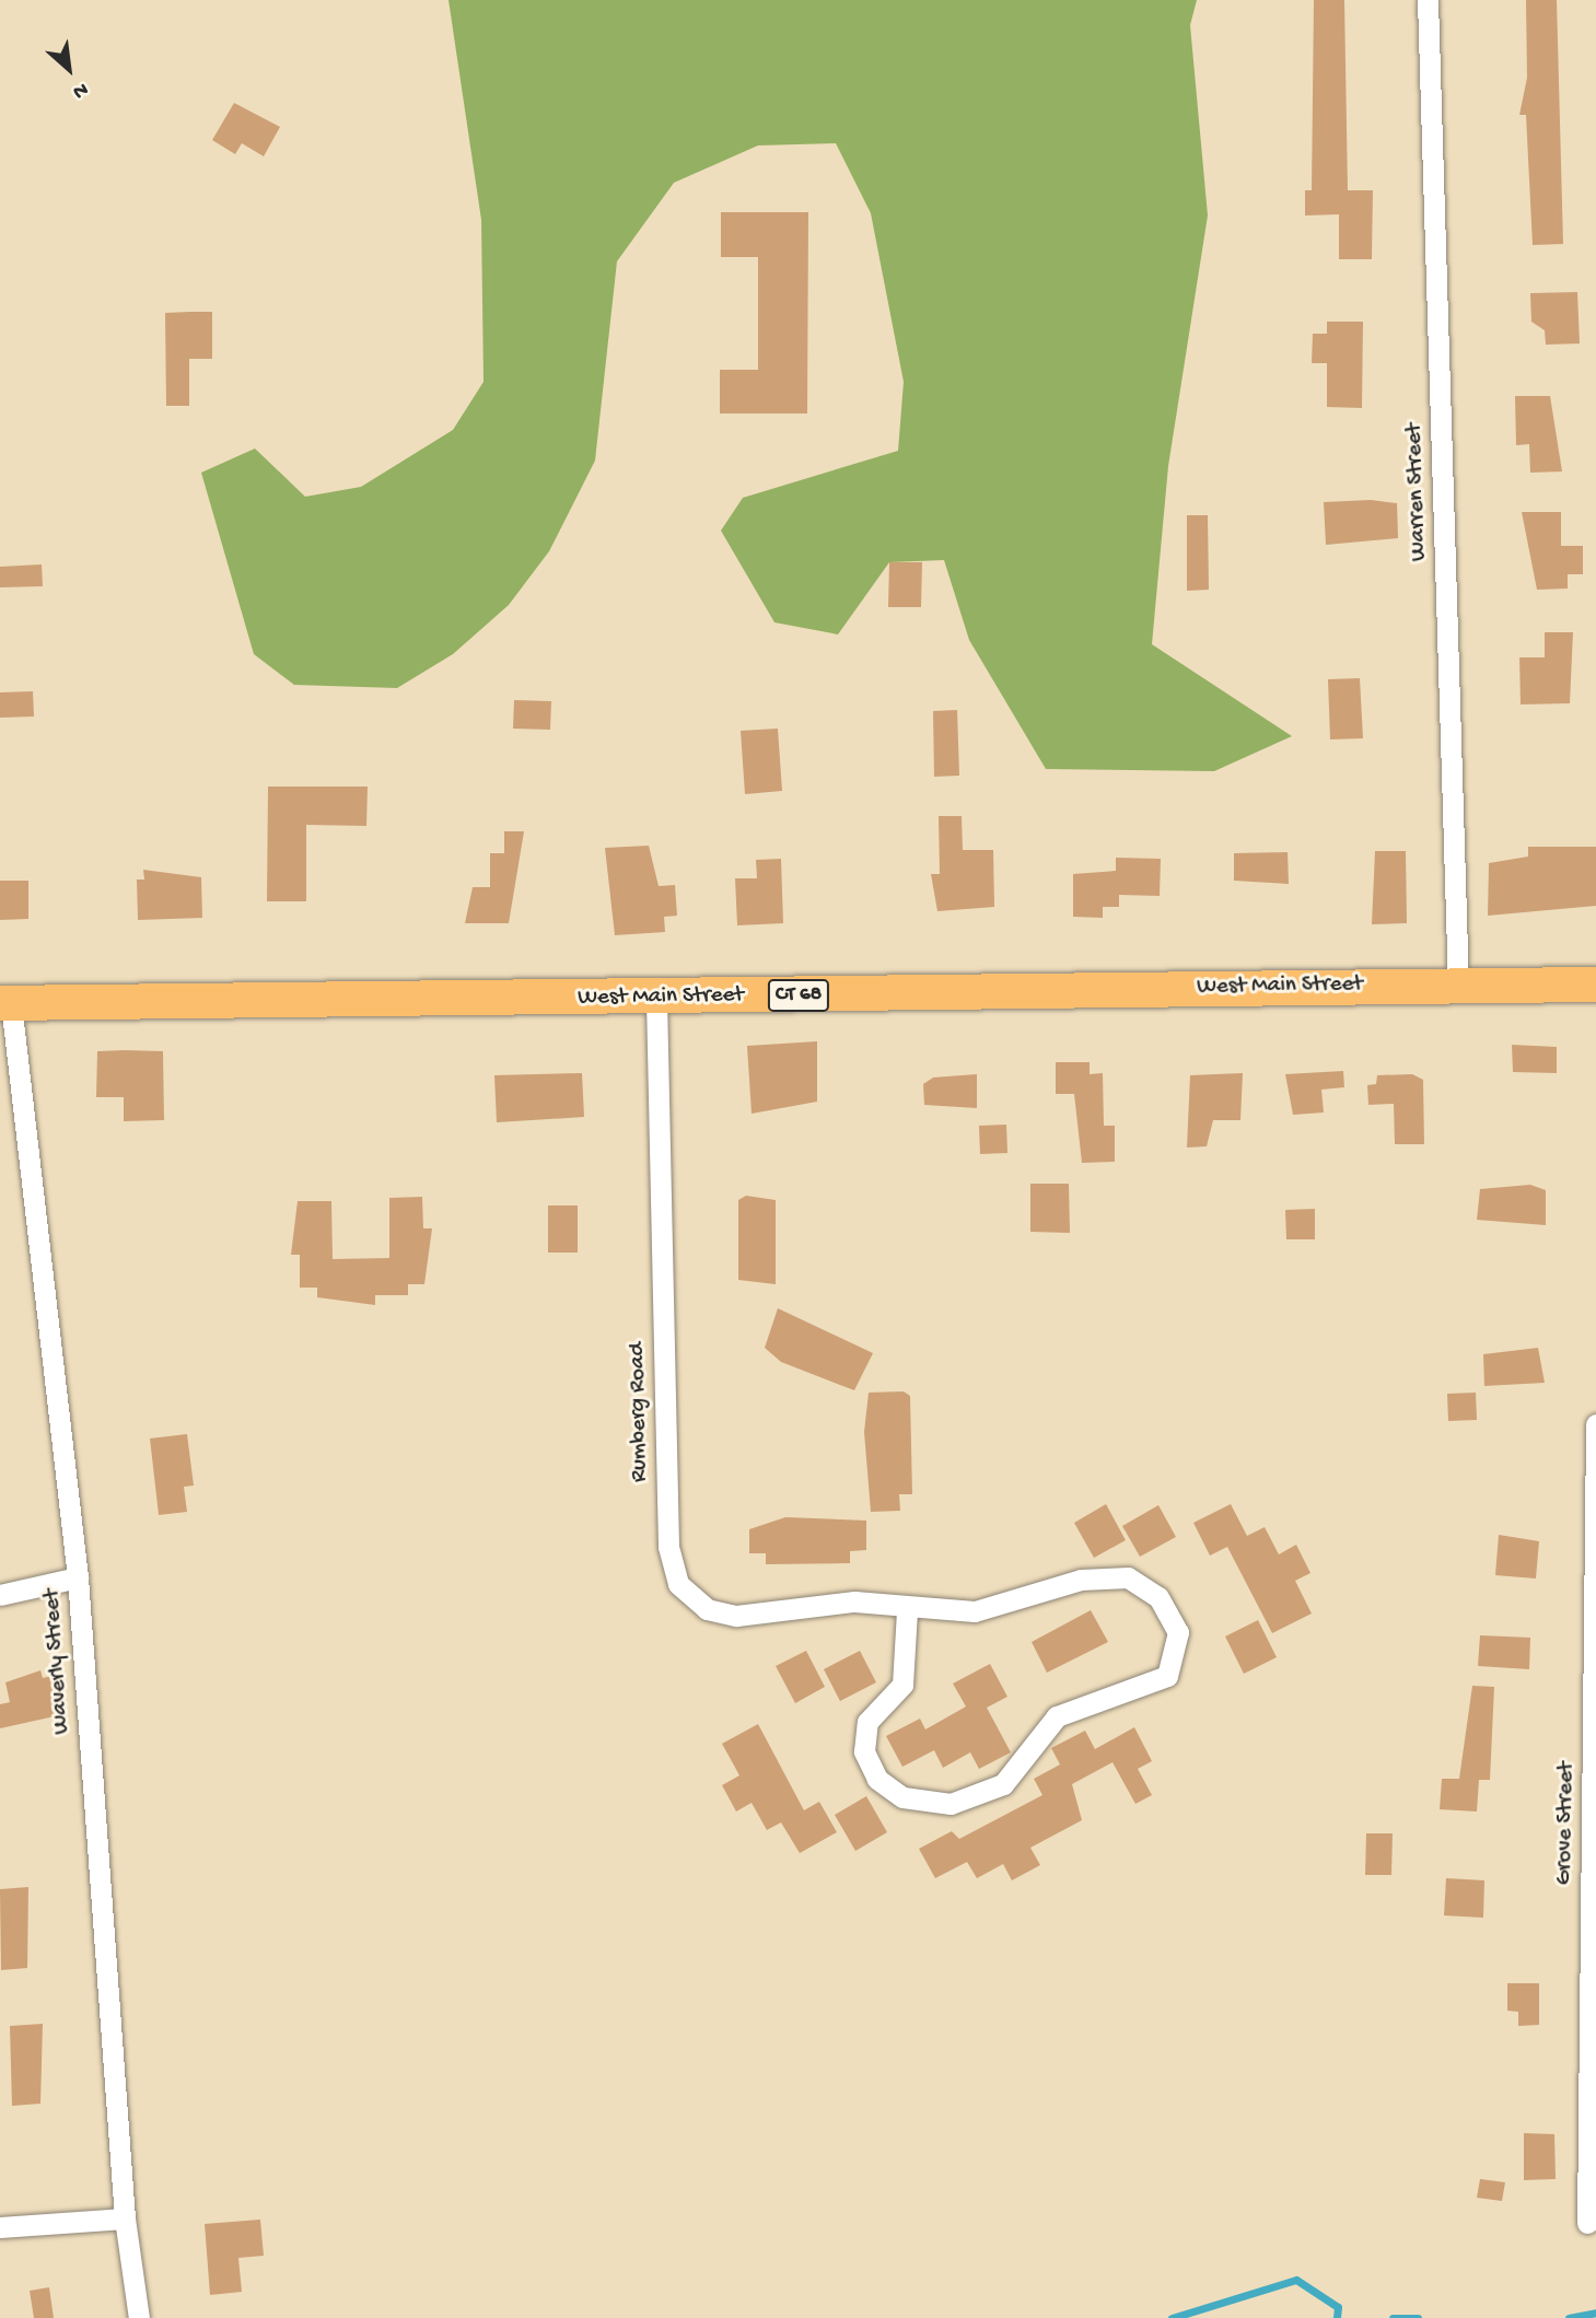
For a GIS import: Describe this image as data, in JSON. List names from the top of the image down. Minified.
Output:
{"streets":{"main road":["West Main Street","CT 68"],"street":["Warren Street","Rumberg Road","Waverly Street","Grove Street"]},"crossings":[["Warren Street","West Main Street"],["West Main Street","Rumberg Road"],["West Main Street","Waverly Street"]],"north":"bottom right"}
